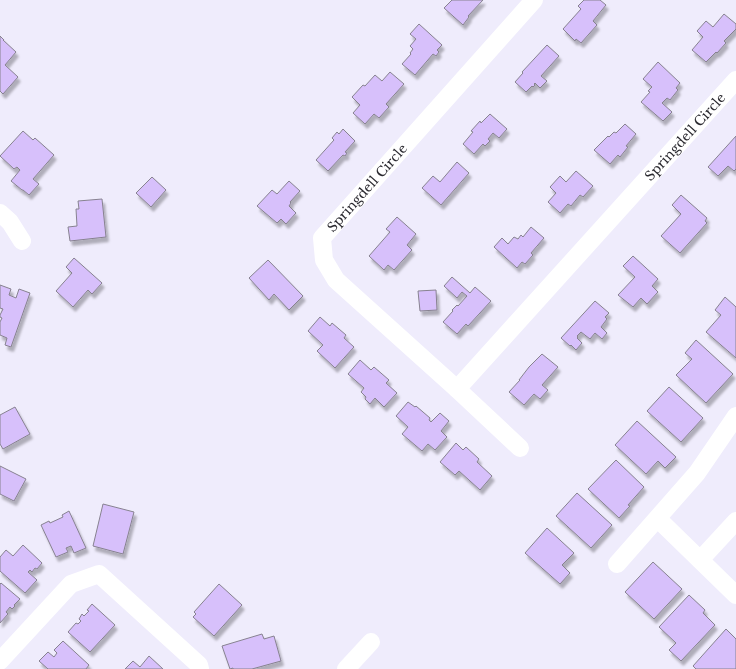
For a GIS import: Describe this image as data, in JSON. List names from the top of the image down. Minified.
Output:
{"streets":{"street":["Springdell Circle"]}}
